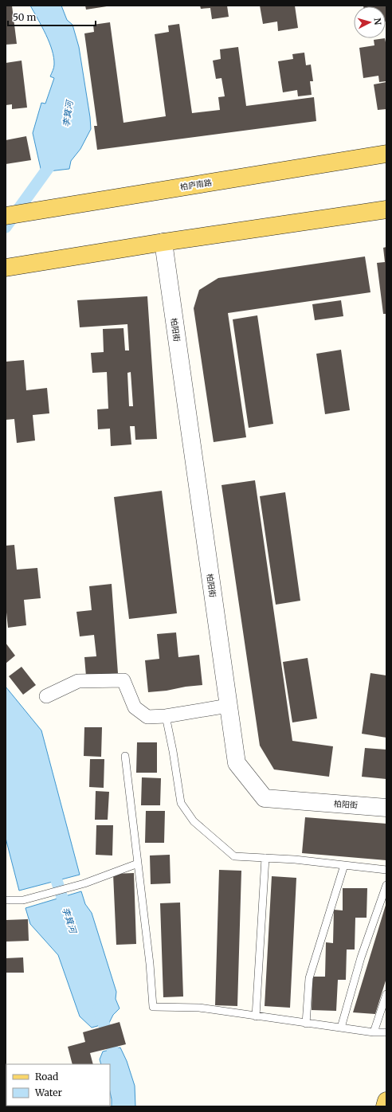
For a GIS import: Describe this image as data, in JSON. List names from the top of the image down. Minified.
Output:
{"streets":{"main road":["柏庐南路"],"street":["柏阳街"]},"water":["李箕河"],"legend":["Road","Water"],"scale_bar":"50 m","north":"right"}
